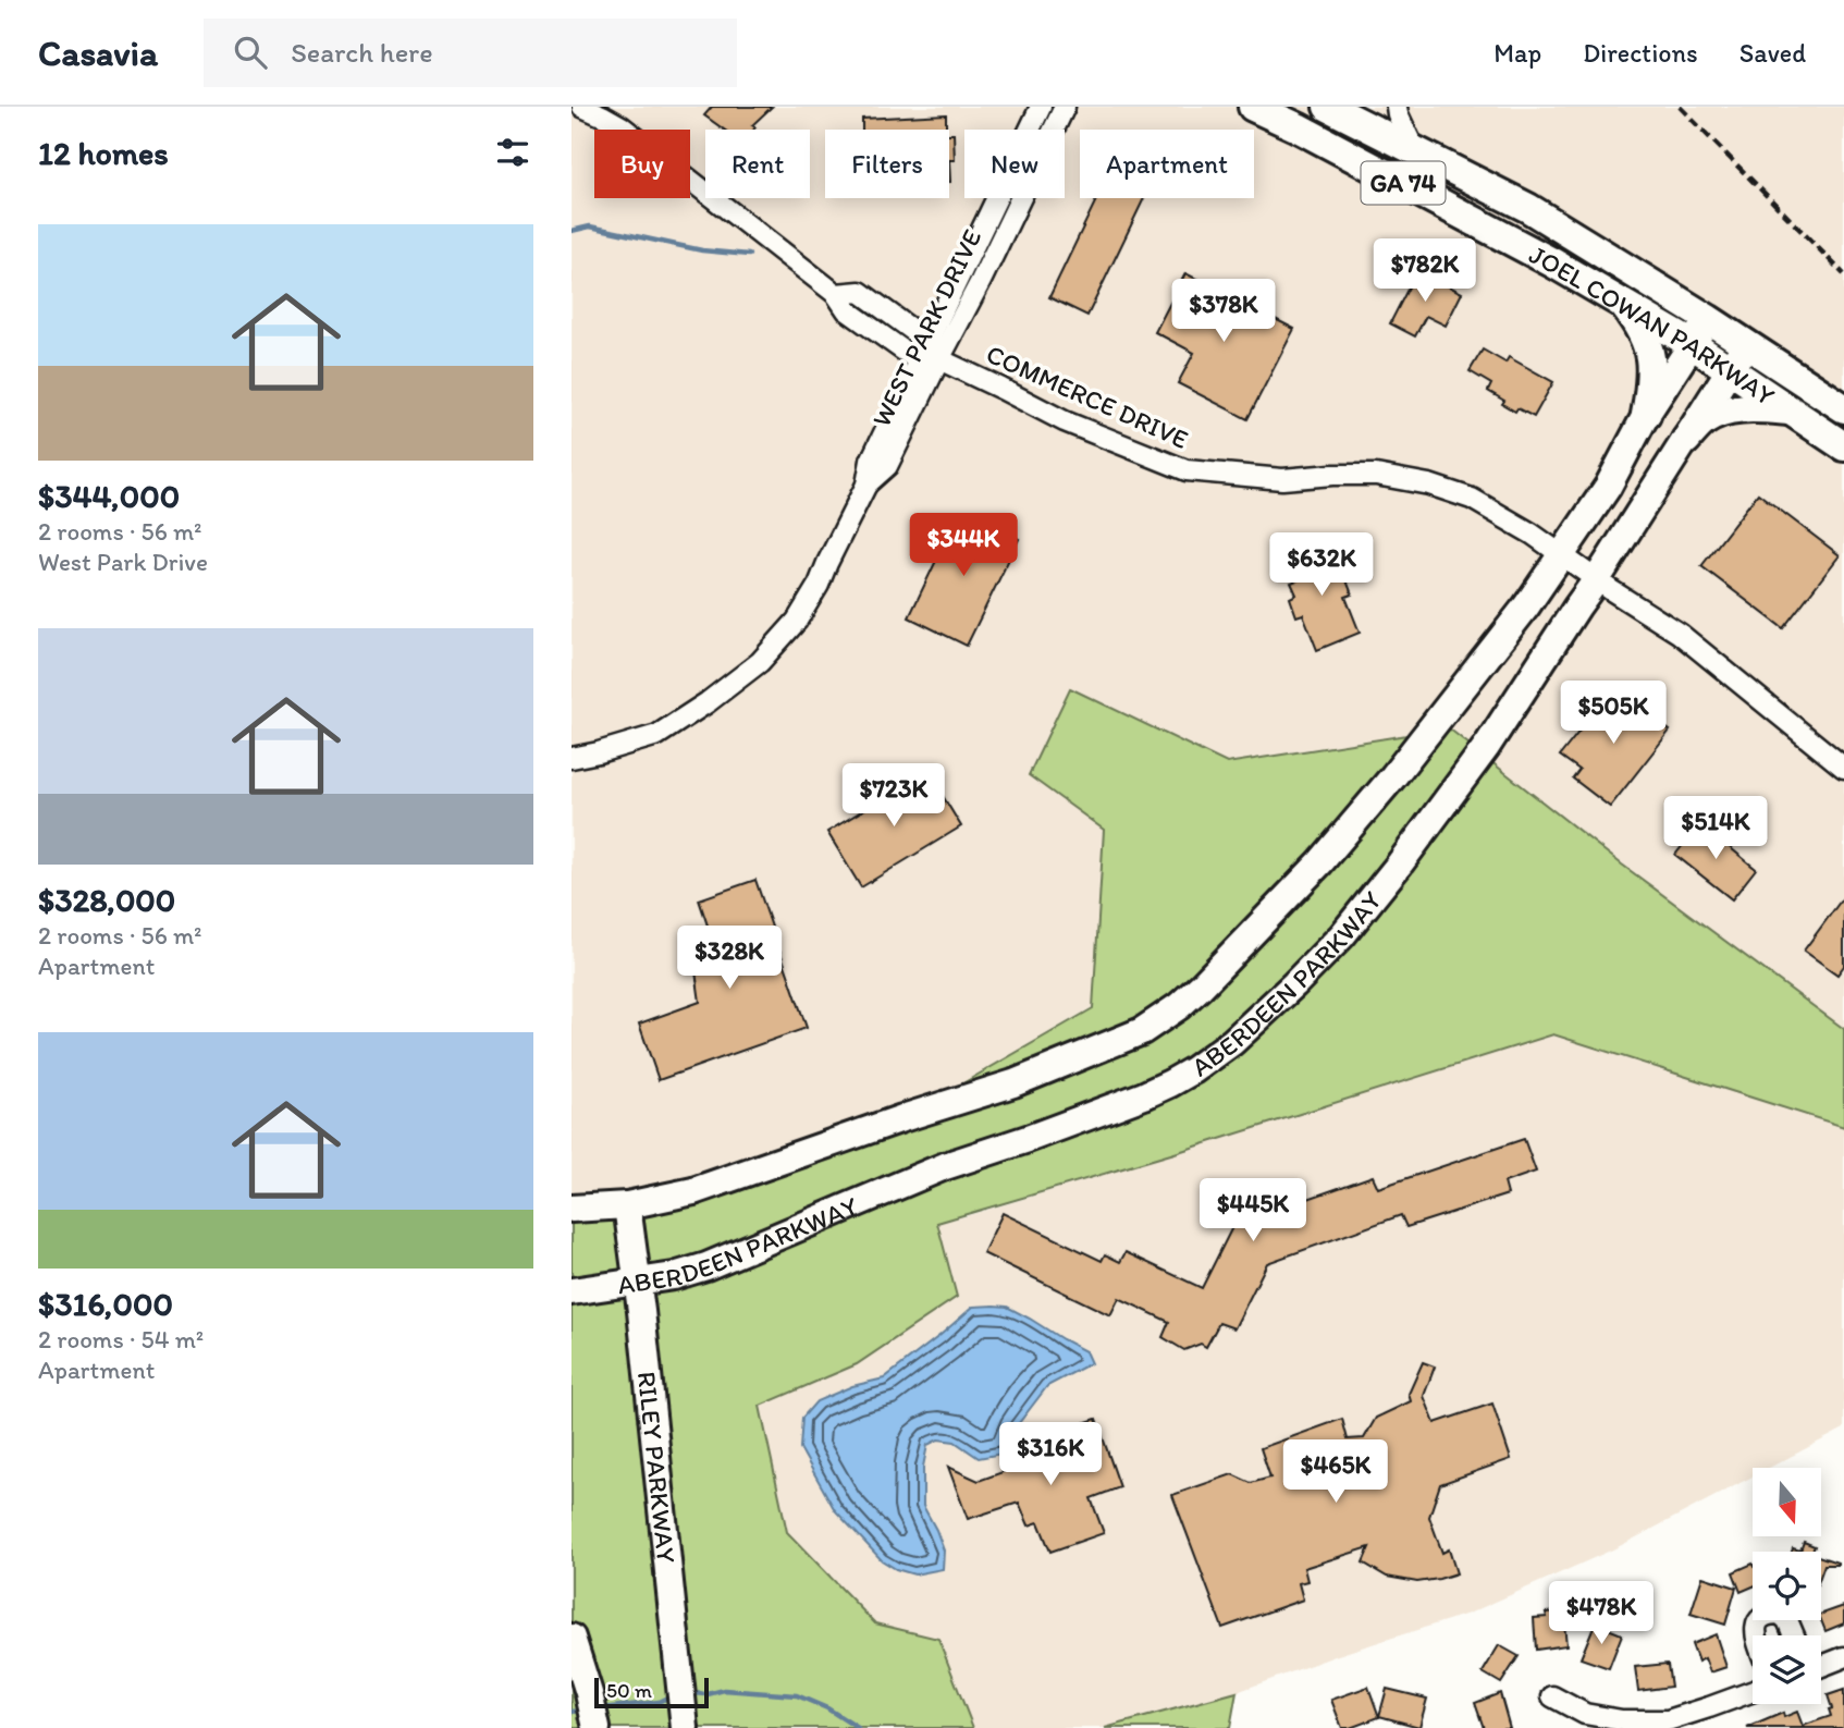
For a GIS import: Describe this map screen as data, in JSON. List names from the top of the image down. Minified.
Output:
{"streets":{"main road":["GA 74","JOEL COWAN PARKWAY"],"street":["WEST PARK DRIVE","COMMERCE DRIVE","ABERDEEN PARKWAY","RILEY PARKWAY"]},"crossings":[["JOEL COWAN PARKWAY","ABERDEEN PARKWAY"],["WEST PARK DRIVE","COMMERCE DRIVE"],["COMMERCE DRIVE","ABERDEEN PARKWAY"],["ABERDEEN PARKWAY","RILEY PARKWAY"]],"scale_bar":"50 m","north":"bottom","page":{"header":"Casavia","search":"Search here","nav":["Map","Directions","Saved"],"heading":"12 homes","chip":["Buy","Rent","Filters","New","Apartment"],"list":[{"name":"$344,000","note":"2 rooms · 56 m² · West Park Drive"},{"name":"$328,000","note":"2 rooms · 56 m² · Apartment"},{"name":"$316,000","note":"2 rooms · 54 m² · Apartment"}],"price":["$782K","$378K","$344K","$632K","$505K","$723K","$514K","$328K","$445K","$316K","$465K","$478K"],"scale":"50 m"}}
